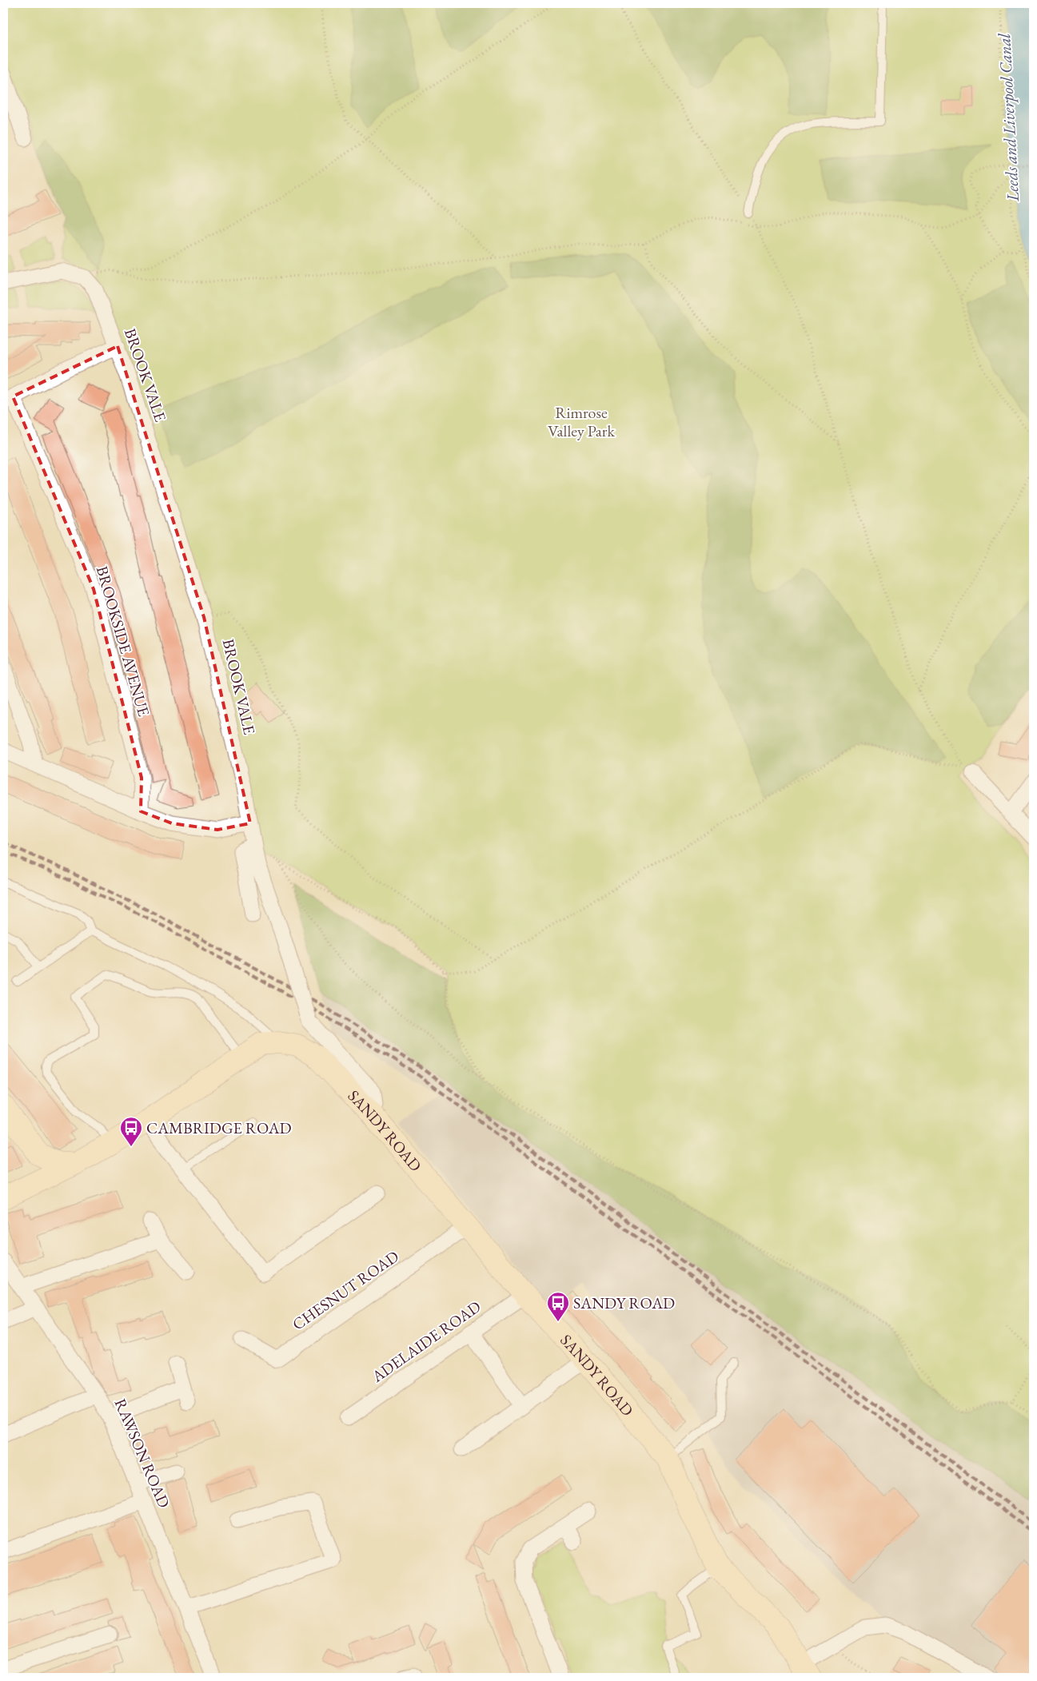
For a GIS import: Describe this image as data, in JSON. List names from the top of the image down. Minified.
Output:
{"streets":{"main road":["SANDY ROAD"],"street":["BROOK VALE","BROOKSIDE AVENUE","CHESNUT ROAD","ADELAIDE ROAD","RAWSON ROAD"]},"crossings":[["BROOK VALE","SANDY ROAD"],["SANDY ROAD","CHESNUT ROAD"],["SANDY ROAD","ADELAIDE ROAD"]],"water":["Leeds and Liverpool Canal"],"parks":["Rimrose Valley Park"],"places":{"bus stop":["CAMBRIDGE ROAD","SANDY ROAD"]}}
